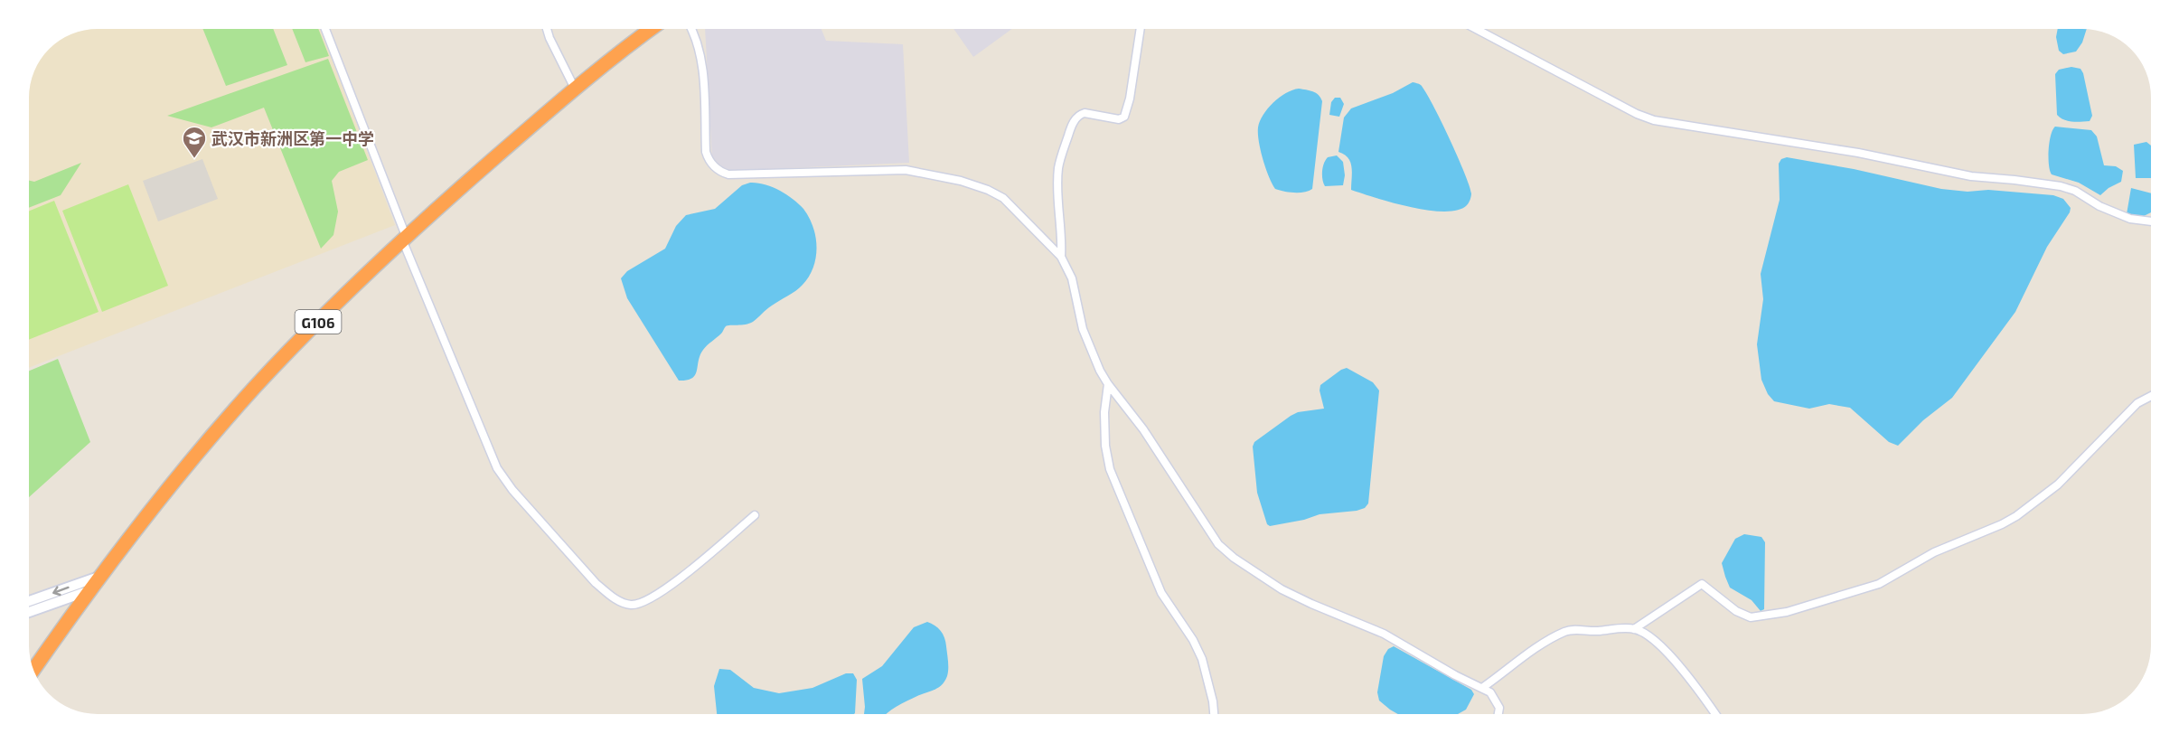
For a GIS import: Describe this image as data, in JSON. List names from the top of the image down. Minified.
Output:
{"streets":{"highway":["G106"]},"places":{"school or university":["武汉市新洲区第一中学"]}}
